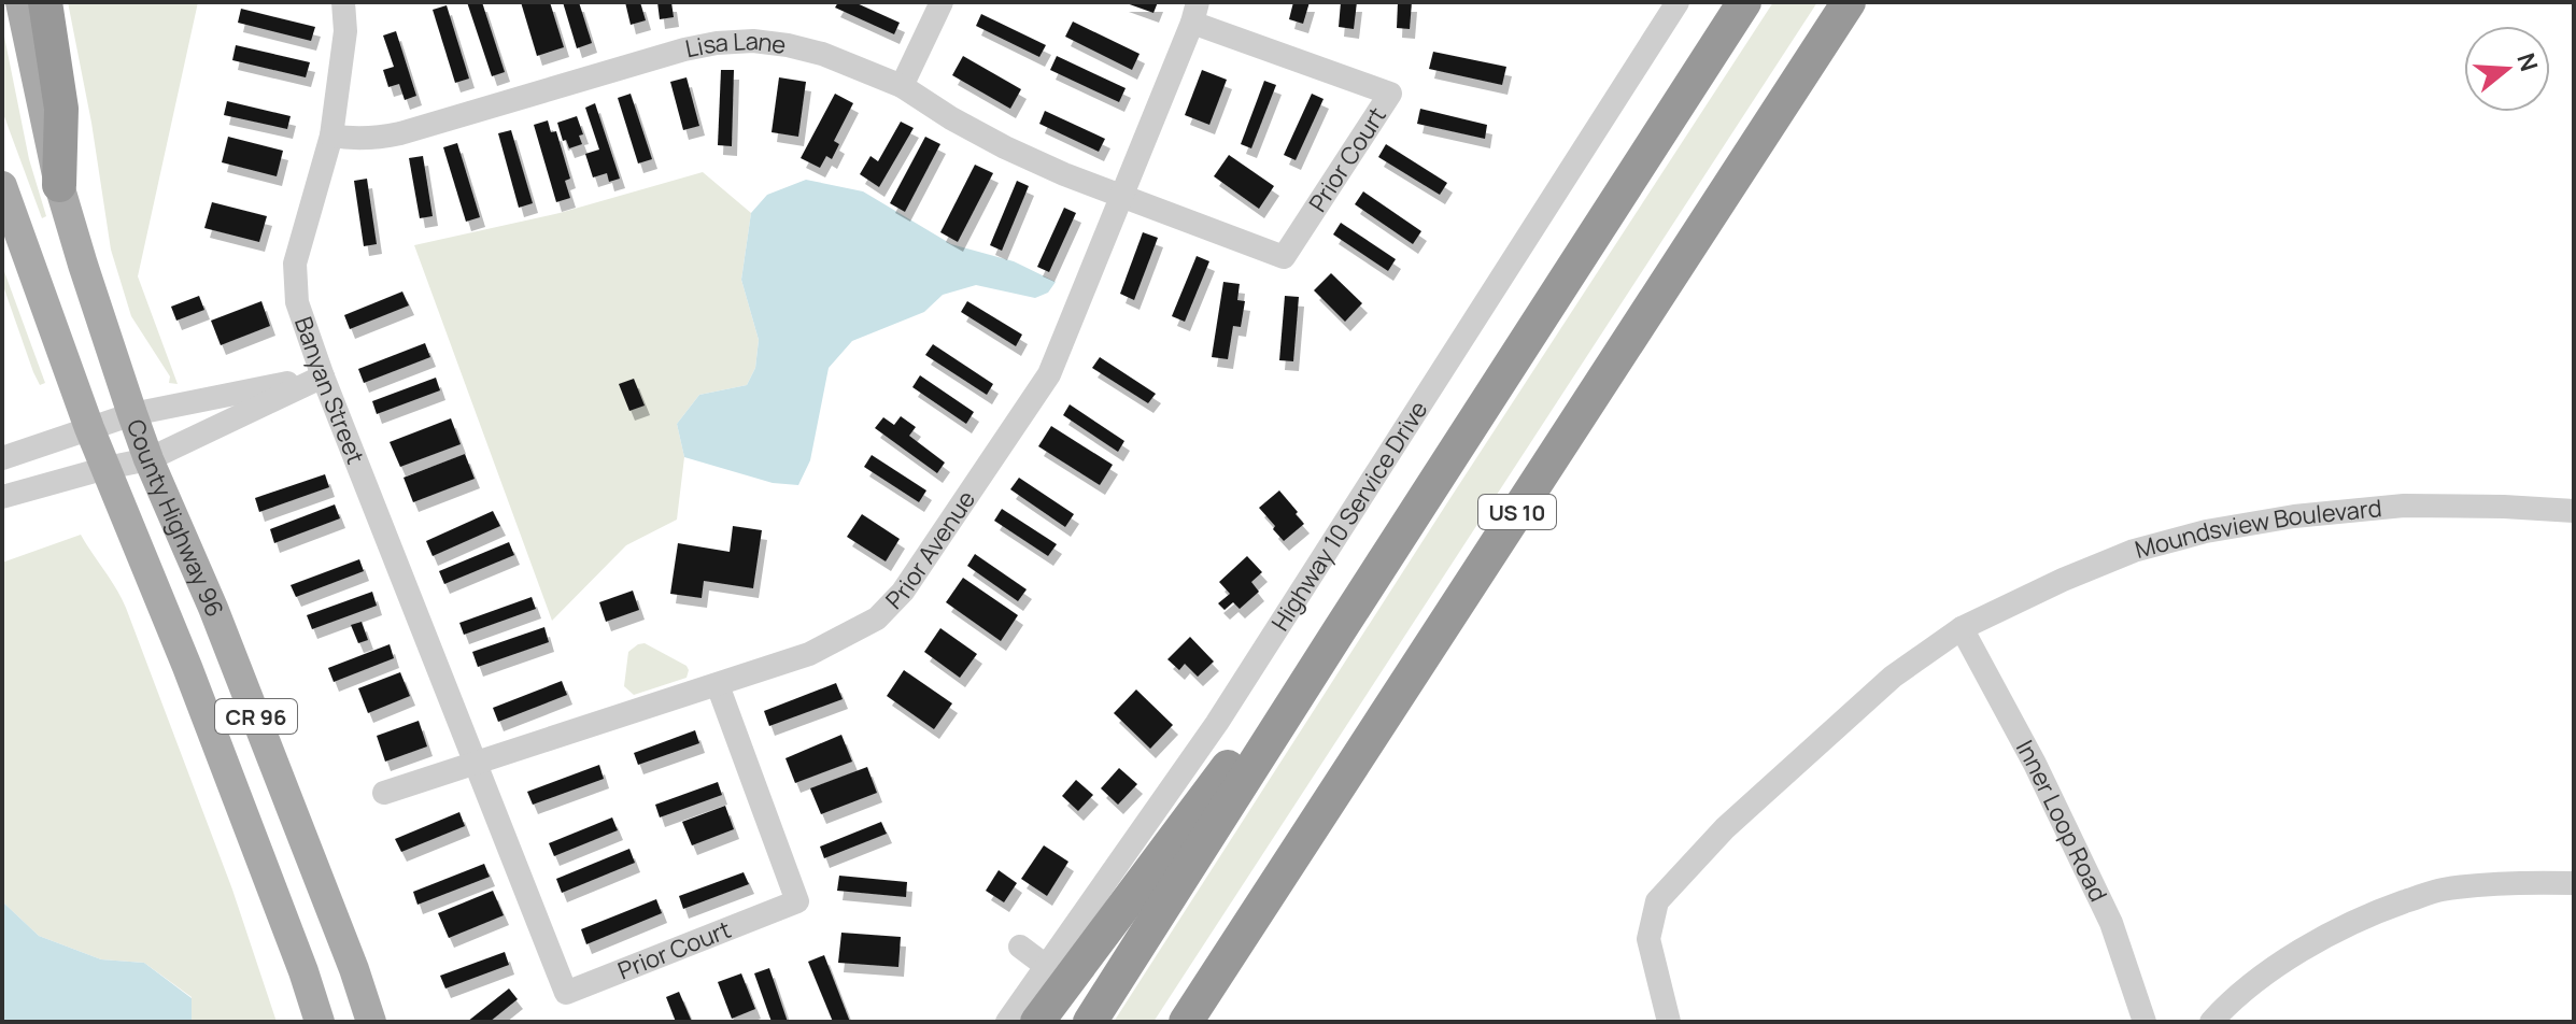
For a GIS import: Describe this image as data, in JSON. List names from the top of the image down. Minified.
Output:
{"streets":{"highway":["US 10"],"main road":["County Highway 96","CR 96"],"street":["Lisa Lane","Prior Court","Banyan Street","Highway 10 Service Drive","Moundsview Boulevard","Prior Avenue","Inner Loop Road"]},"crossings":[["Lisa Lane","Prior Court"],["Lisa Lane","Banyan Street"],["Lisa Lane","Prior Avenue"],["Prior Court","Banyan Street"],["Prior Court","Prior Avenue"],["Banyan Street","Prior Avenue"],["Moundsview Boulevard","Inner Loop Road"]],"north":"right"}
